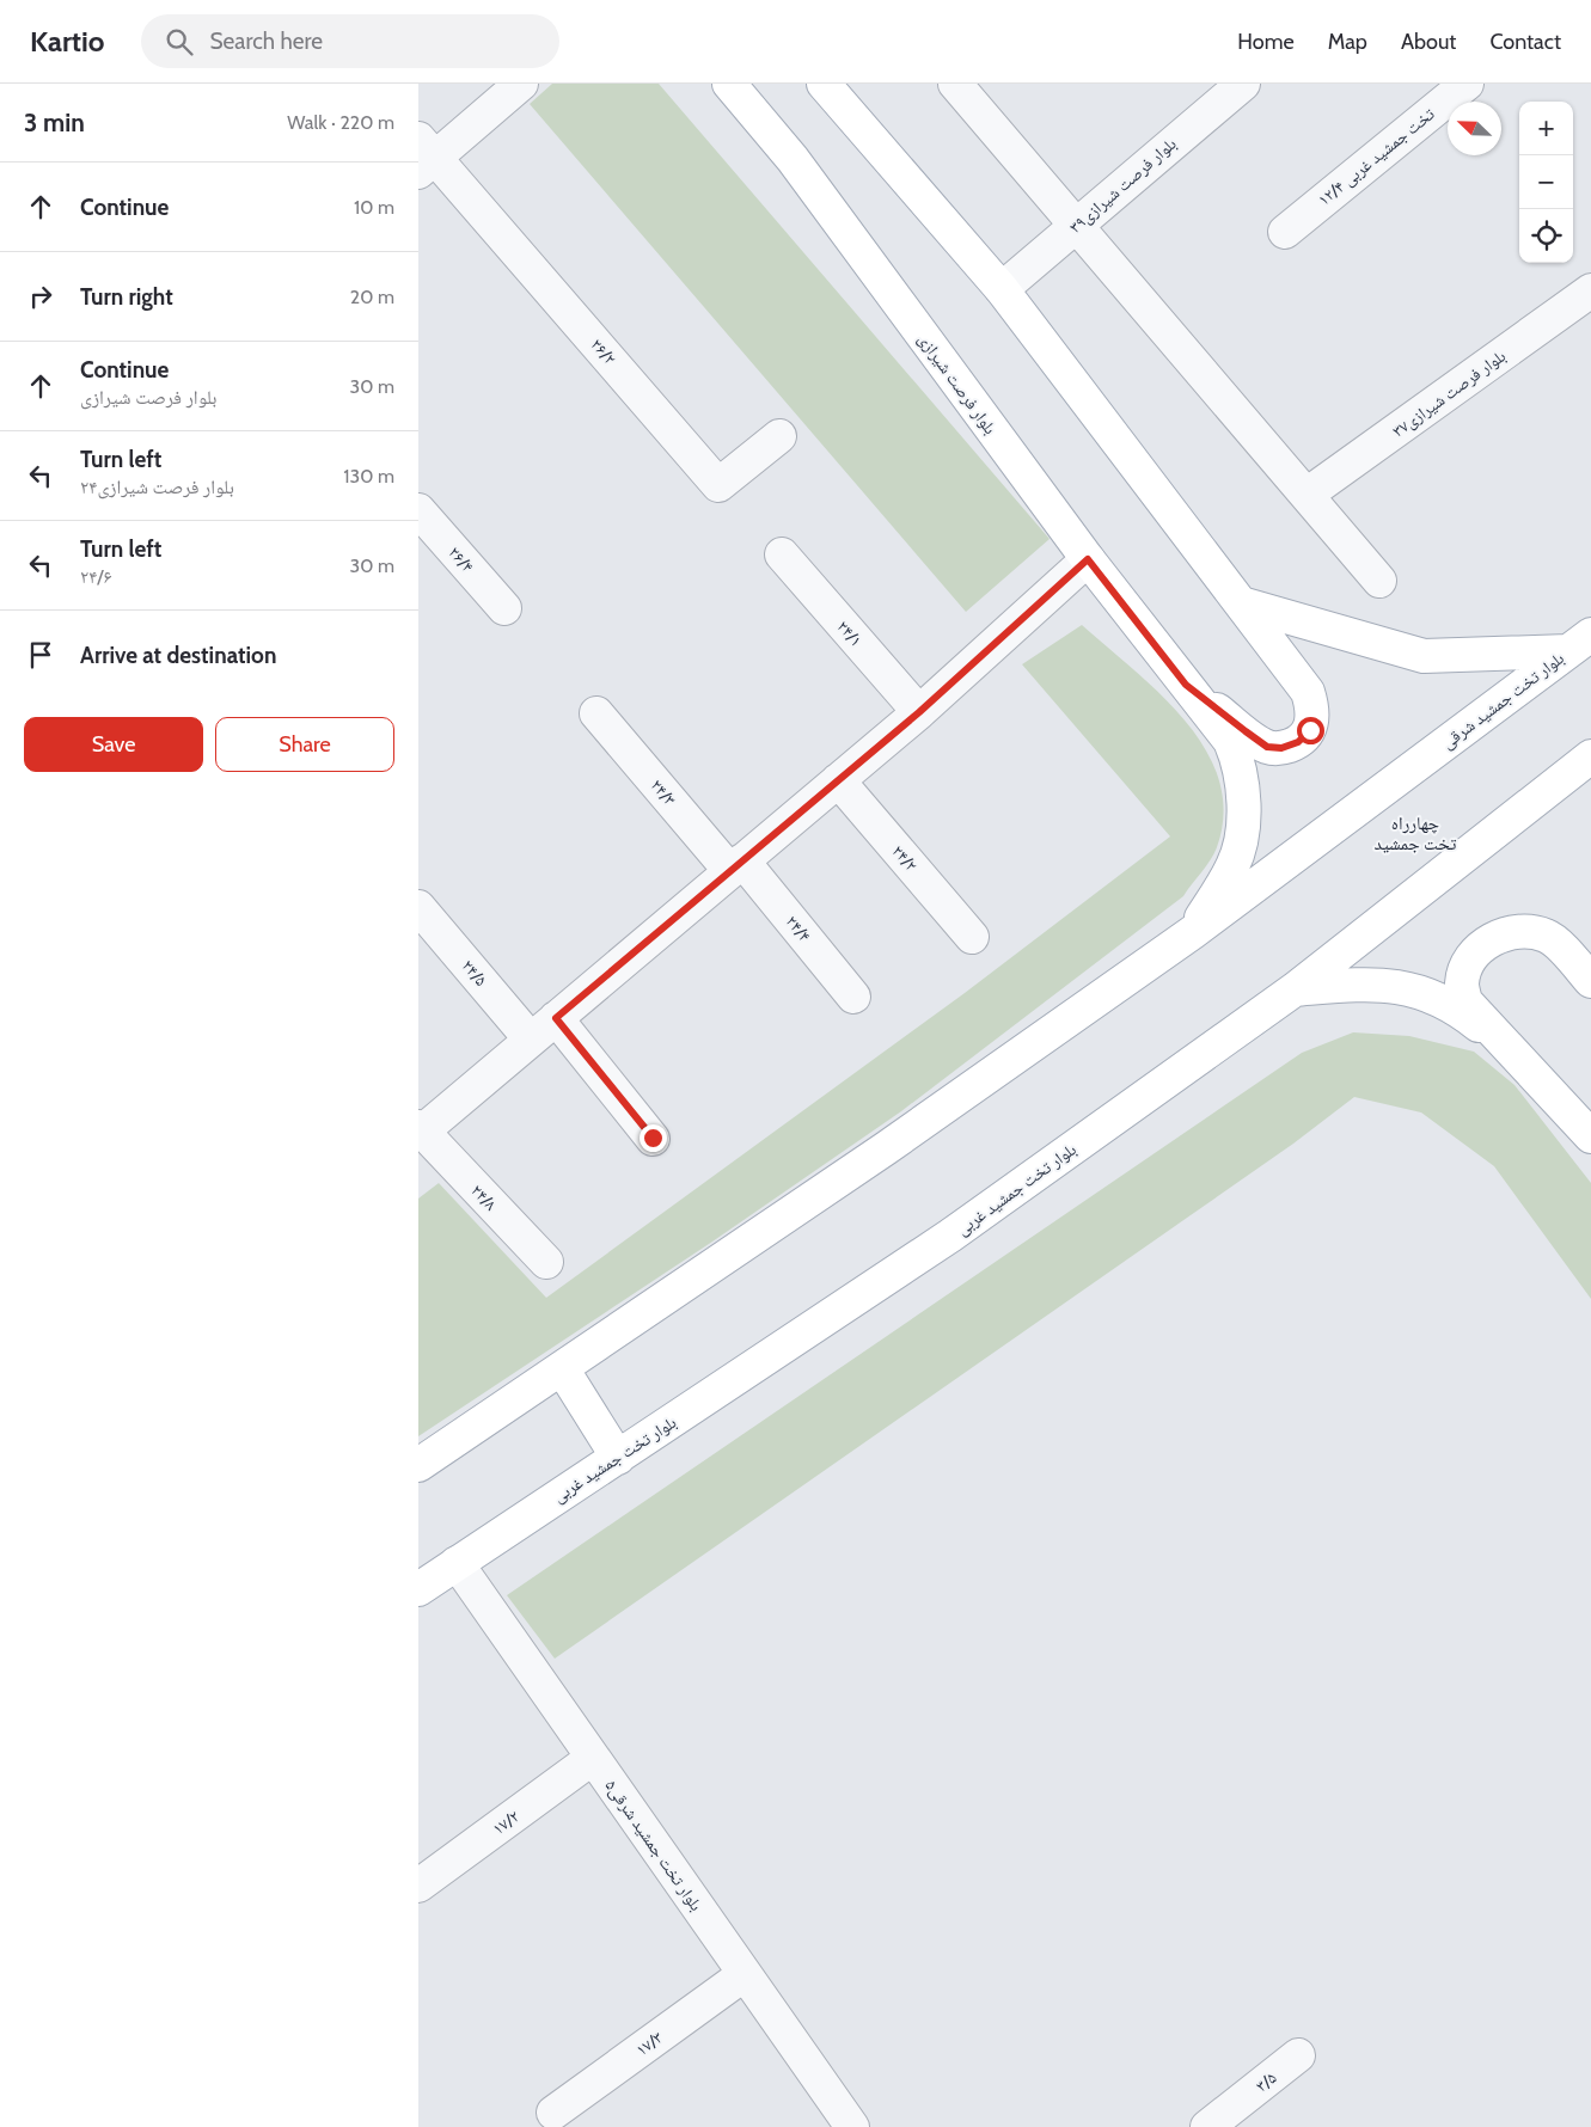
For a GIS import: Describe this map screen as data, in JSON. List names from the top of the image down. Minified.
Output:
{"streets":{"main road":["بلوار فرصت شیرازی","بلوار تخت جمشید شرقی","بلوار تخت جمشید غربی"],"street":["تخت جمشید غربی ۱۲/۴","بلوار فرصت شیرازی۳۹","۲۶/۲","بلوار فرصت شیرازی۳۷","۲۶/۴","۲۴/۱","۲۴/۳","۲۴/۲","۲۴/۴","۲۴/۵","۲۴/۸","۱۷/۲","بلوار تخت جمشید شرقی۵","۱۷/۳","۳/۵"]},"crossings":[["۲۴/۳","۲۴/۴"],["بلوار تخت جمشید غربی","بلوار تخت جمشید شرقی۵"],["۱۷/۲","بلوار تخت جمشید شرقی۵"],["بلوار تخت جمشید شرقی۵","۱۷/۳"]],"districts":["چهارراه تخت جمشید"],"north":"top left","page":{"header":"Kartio","search":"Search here","nav":["Home","Map","About","Contact"],"heading":["3 min","Walk · 220 m"],"map_buttons":["+","−"],"list":[["Continue","10 m"],["Turn right","20 m"],["Continue","بلوار فرصت شیرازی","30 m"],["Turn left","بلوار فرصت شیرازی۲۴","130 m"],["Turn left","۲۴/۶","30 m"],"Arrive at destination"],"buttons":["Save","Share"]}}
